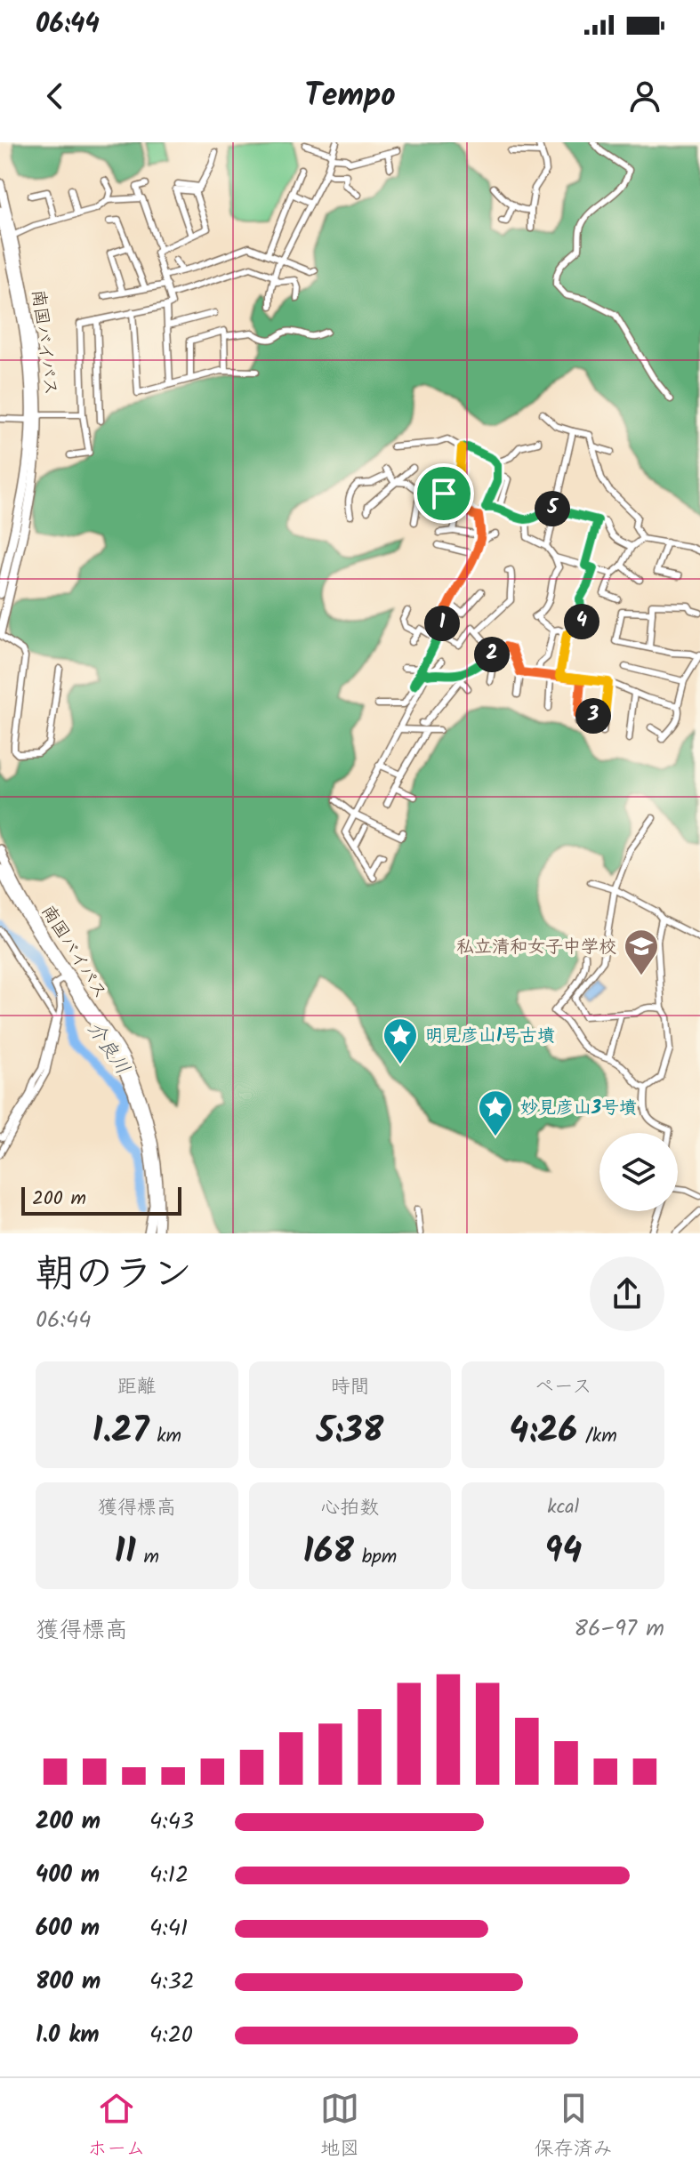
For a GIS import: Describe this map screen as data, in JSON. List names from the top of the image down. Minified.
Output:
{"streets":{"highway":["南国バイパス"]},"water":["介良川"],"places":{"school or university":["私立清和女子中学校"],"place":["明見彦山1号古墳","妙見彦山3号墳"]},"scale_bar":"200 m","page":{"status":"06:44","header":"Tempo","pins":["5","4","1","2","3"],"scale":"200 m","heading":["朝のラン","06:44"],"stats":[["距離","1.27 km"],["時間","5:38"],["ペース","4:26 /km"],["獲得標高","11 m"],["心拍数","168 bpm"],["kcal","94"]],"chart":["獲得標高","86–97 m"],"list":[{"name":"200 m","note":"4:43"},{"name":"400 m","note":"4:12"},{"name":"600 m","note":"4:41"},{"name":"800 m","note":"4:32"},{"name":"1.0 km","note":"4:20"}],"tabs":["ホーム","地図","保存済み"]}}
